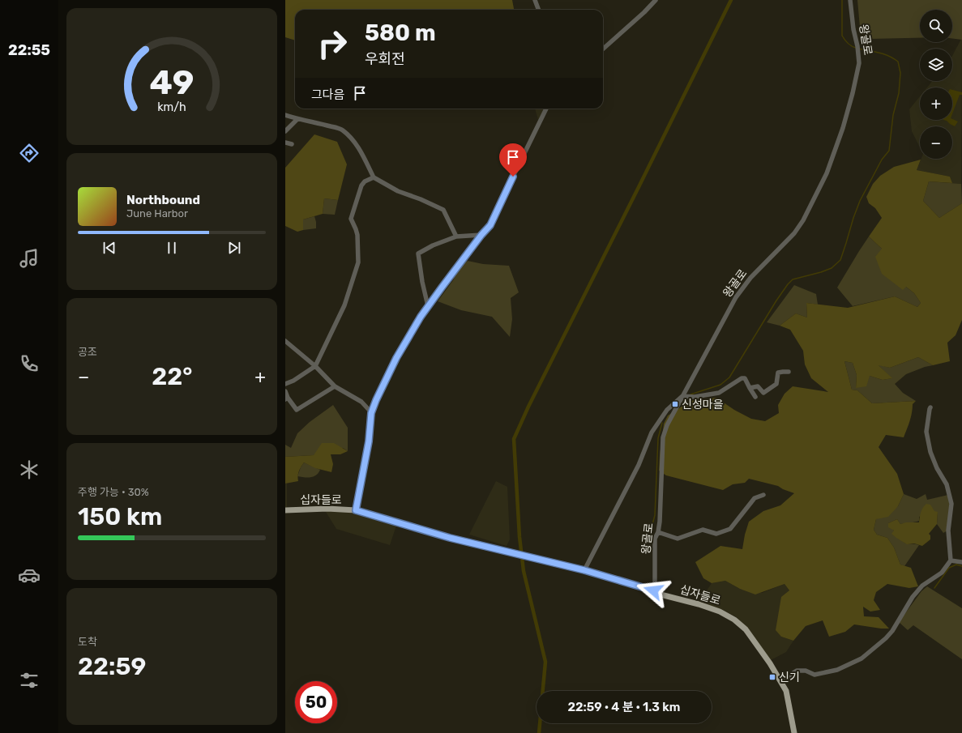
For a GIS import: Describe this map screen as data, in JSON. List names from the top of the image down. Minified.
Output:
{"streets":{"main road":["십자들로"],"street":["왕골로"]},"crossings":[["왕골로","십자들로"]],"places":{"transit":["신성마을","신기"]},"page":{"tabs":"22:55","map_buttons":["+","−"],"turn":["580 m","우회전"],"then":"그다음","song":["Northbound","June Harbor"],"tile":["공조",["주행 가능 · 30%","150 km"],["도착","22:59"]],"heat":["−","22°","+"],"limit":"50","trip":"22:59 · 4 분 · 1.3 km","gauge":["49","km/h"]}}
